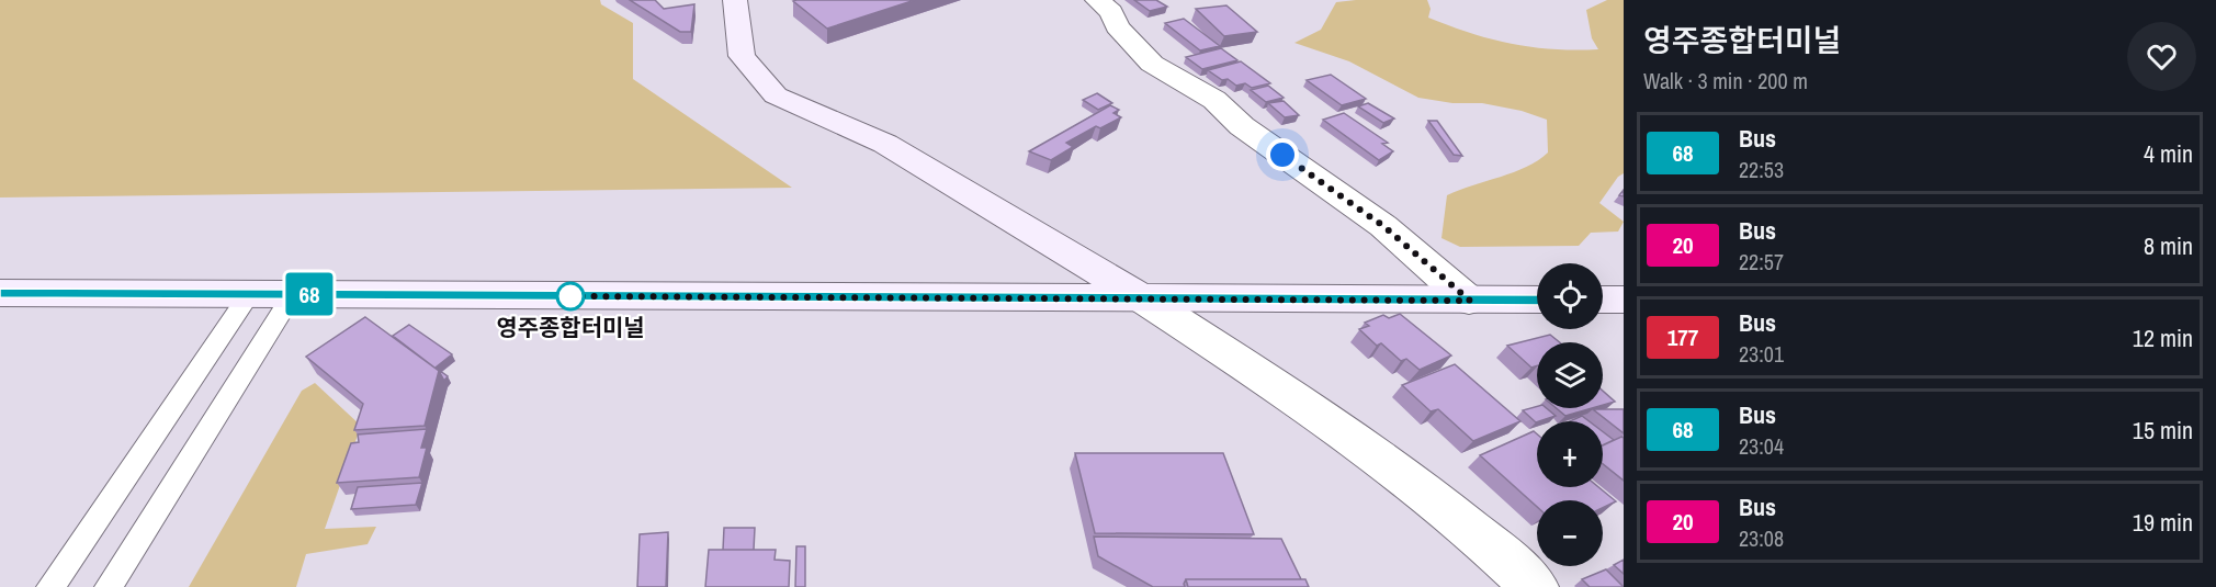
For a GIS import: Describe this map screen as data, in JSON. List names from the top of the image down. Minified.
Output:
{"places":["영주종합터미널"],"lines":["bus line 68"],"page":{"on_map":"68","heading":["영주종합터미널","Walk · 3 min · 200 m"],"list":[{"mark":"68","name":"Bus","note":"22:53","value":"4 min"},{"mark":"20","name":"Bus","note":"22:57","value":"8 min"},{"mark":"177","name":"Bus","note":"23:01","value":"12 min"},{"mark":"68","name":"Bus","note":"23:04","value":"15 min"},{"mark":"20","name":"Bus","note":"23:08","value":"19 min"}],"map_buttons":["+","−"]}}
